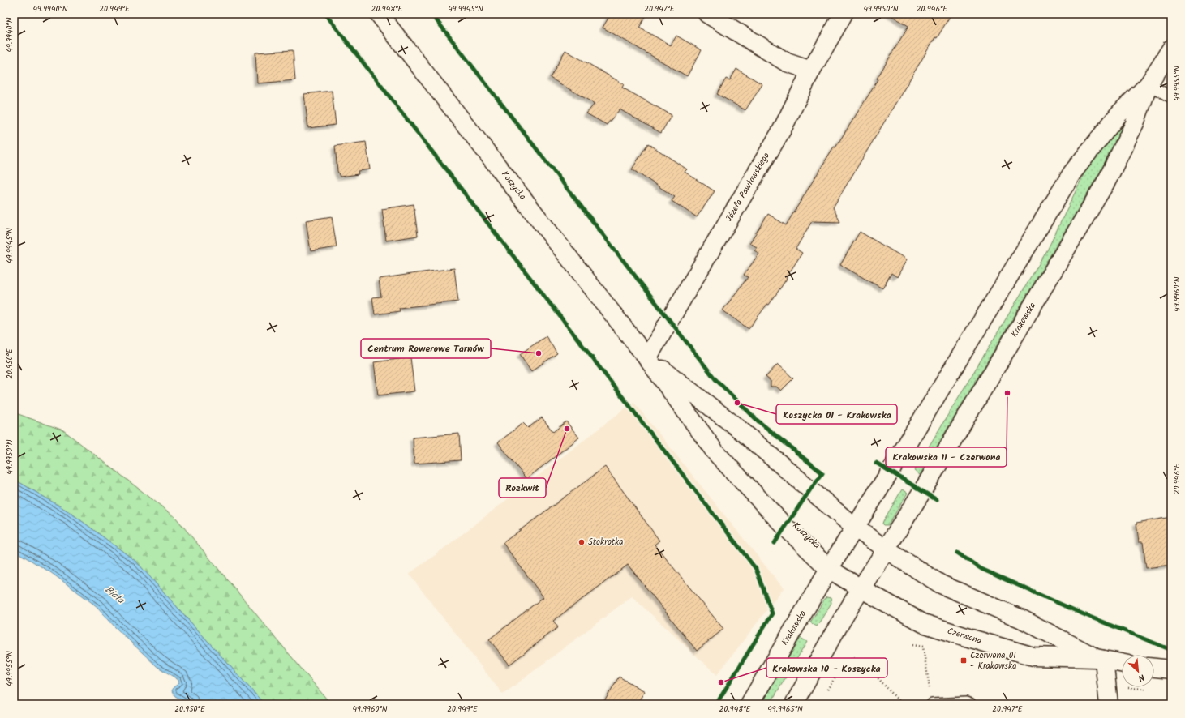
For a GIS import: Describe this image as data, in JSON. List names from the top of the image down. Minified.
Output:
{"streets":{"street":["Koszycka","Józefa Pawłowskiego","Krakowska","Czerwona"]},"crossings":[["Koszycka","Józefa Pawłowskiego"],["Koszycka","Krakowska"],["Krakowska","Czerwona"]],"water":["Biała"],"places":{"other":["Centrum Rowerowe Tarnów","Krakowska 11 - Czerwona","Koszycka 01 - Krakowska","Rozkwit","Stokrotka","Krakowska 10 - Koszycka"],"transit":["Czerwona 01 - Krakowska"]},"north":"bottom right","coordinates":["49.9940°N","20.949°E","20.948°E","49.9945°N","20.947°E","49.9950°N","20.946°E","49.9955°N","49.9960°N","20.950°E","49.9965°N"]}
